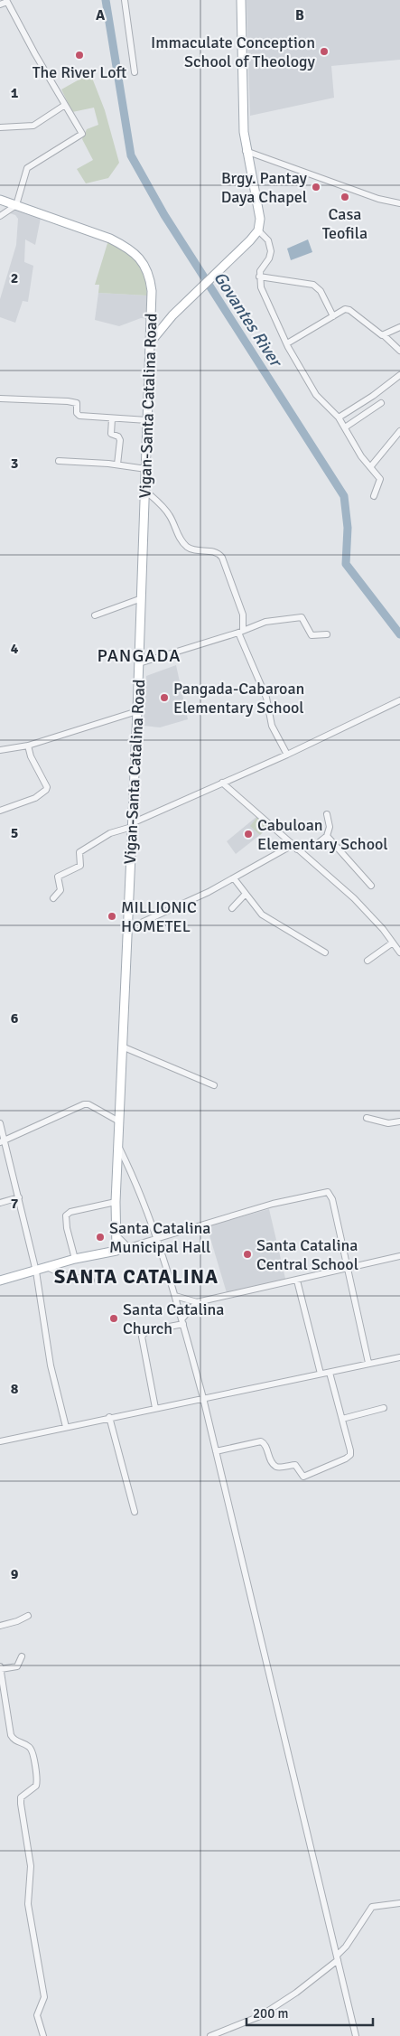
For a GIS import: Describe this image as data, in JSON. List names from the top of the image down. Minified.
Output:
{"streets":{"main road":["Vigan-Santa Catalina Road"]},"districts":["PANGADA","SANTA CATALINA"],"water":["Govantes River"],"places":["Immaculate Conception School of Theology","The River Loft","Brgy. Pantay Daya Chapel","Casa Teofila","Pangada-Cabaroan Elementary School","Cabuloan Elementary School","MILLIONIC HOMETEL","Santa Catalina Municipal Hall","Santa Catalina Central School","Santa Catalina Church"],"scale_bar":"200 m","grid":{"columns":["A","B"],"rows":["1","2","3","4","5","6","7","8","9"]}}
